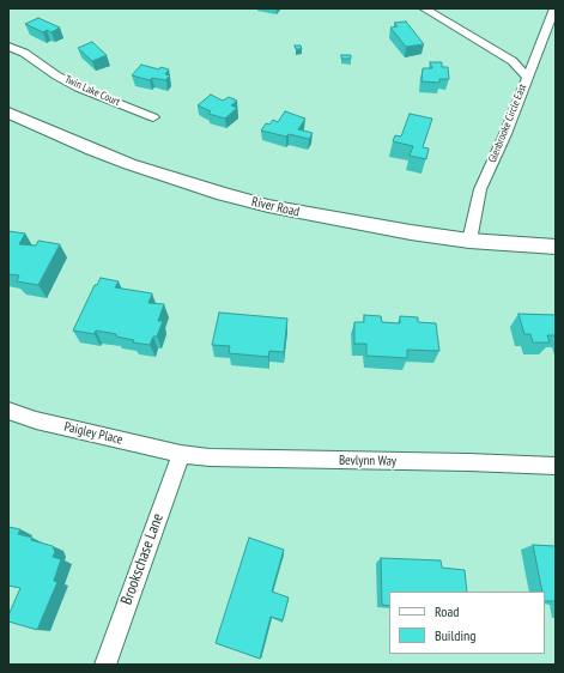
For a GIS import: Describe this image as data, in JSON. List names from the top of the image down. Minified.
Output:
{"streets":{"main road":["River Road"],"street":["Twin Lake Court","Glenbrooke Circle East","Paigley Place","Bevlynn Way","Brookschase Lane"]},"crossings":[["Glenbrooke Circle East","River Road"],["Paigley Place","Bevlynn Way"],["Paigley Place","Brookschase Lane"],["Bevlynn Way","Brookschase Lane"]],"legend":["Road","Building"]}
